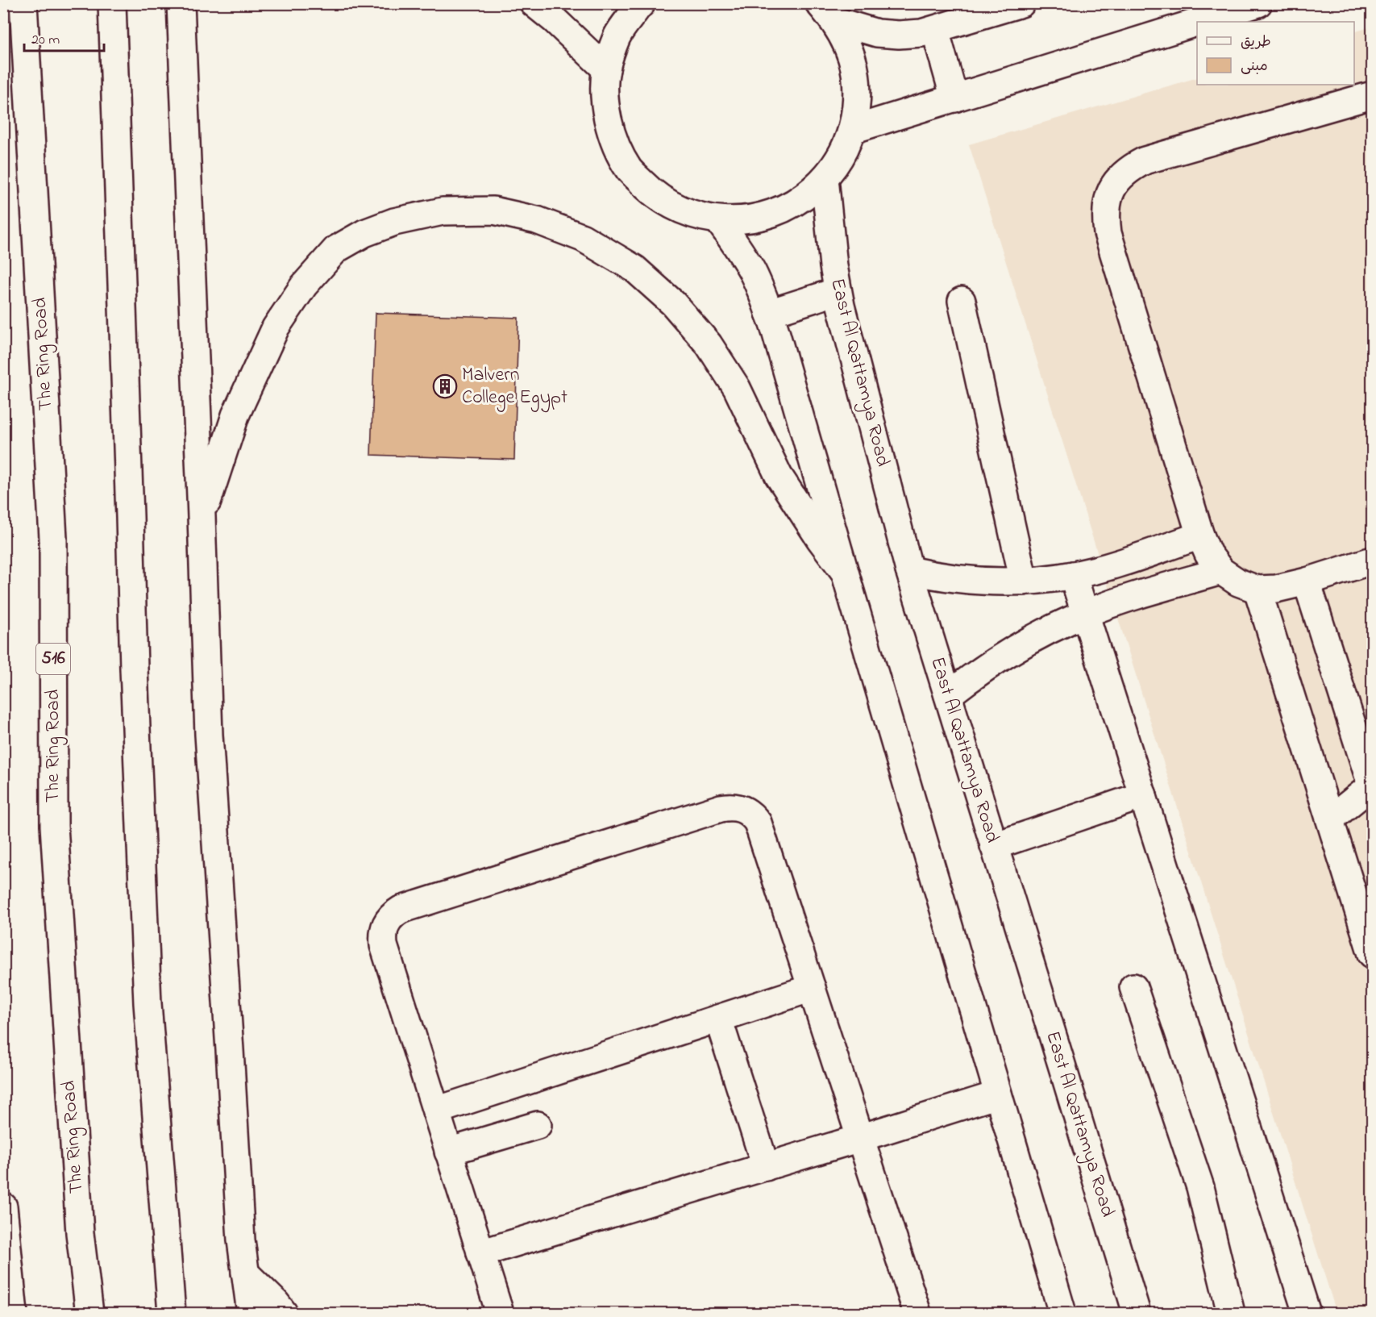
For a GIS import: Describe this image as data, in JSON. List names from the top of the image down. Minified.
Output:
{"streets":{"main road":["The Ring Road","East Al Qattamya Road","516"]},"places":{"building":["Malvern College Egypt"]},"legend":["طريق","مبنى"],"scale_bar":"20 m"}
